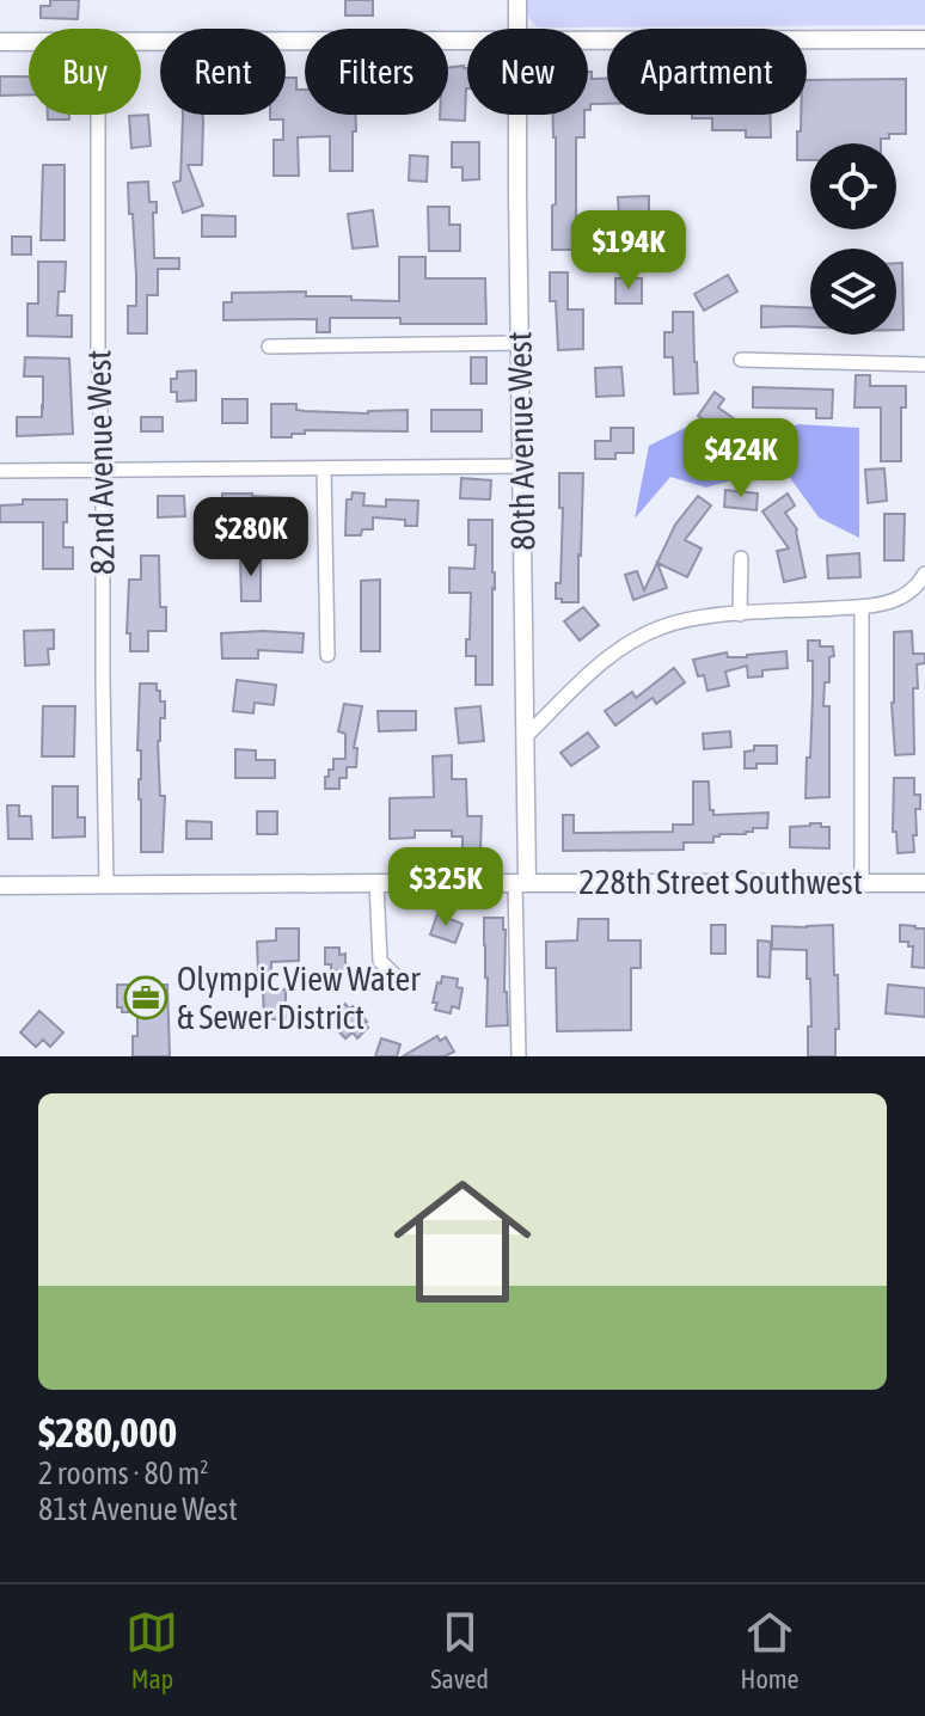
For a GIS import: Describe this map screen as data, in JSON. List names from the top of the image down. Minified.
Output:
{"streets":{"street":["80th Avenue West","82nd Avenue West","228th Street Southwest"]},"crossings":[["80th Avenue West","228th Street Southwest"],["82nd Avenue West","228th Street Southwest"]],"places":{"office":["Olympic View Water & Sewer District"]},"page":{"chip":["Buy","Rent","Filters","New","Apartment"],"price":["$194K","$424K","$280K","$325K"],"list":[{"name":"$280,000","note":"2 rooms · 80 m² · 81st Avenue West"}],"tabs":["Map","Saved","Home"]}}
